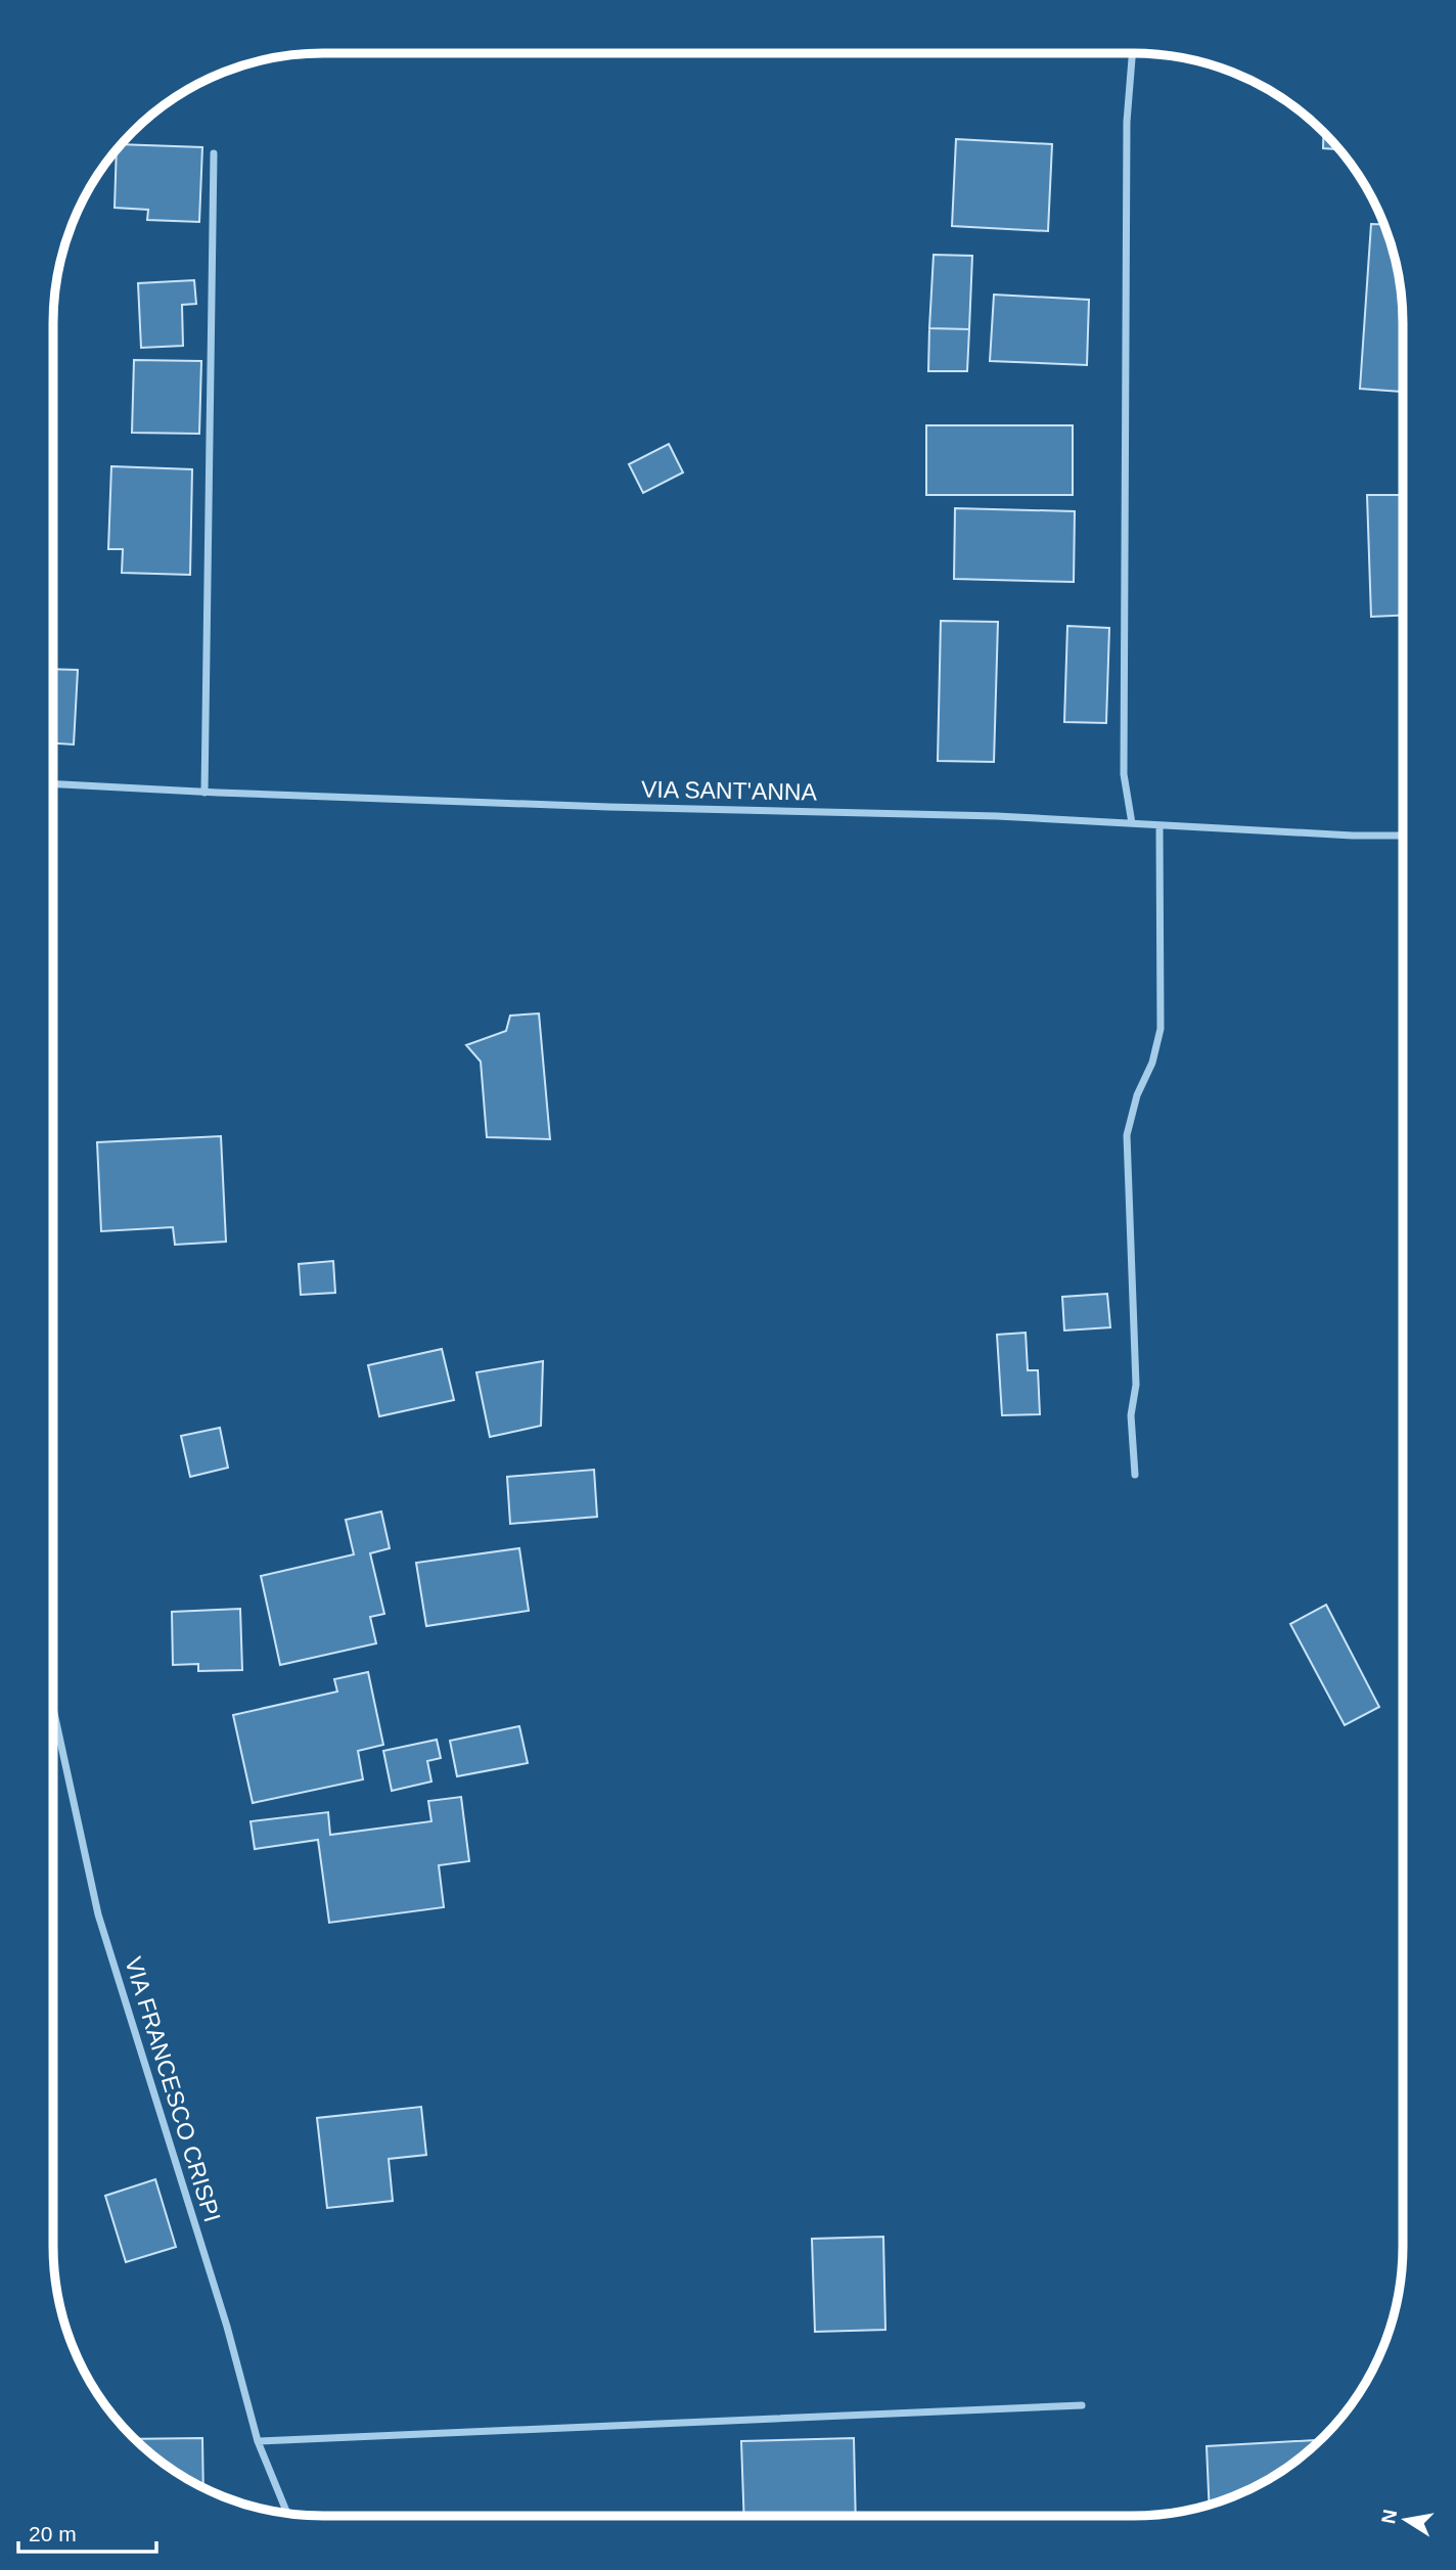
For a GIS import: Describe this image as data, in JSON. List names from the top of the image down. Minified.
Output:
{"streets":{"street":["VIA SANT'ANNA","VIA FRANCESCO CRISPI"]},"scale_bar":"20 m","north":"left"}
